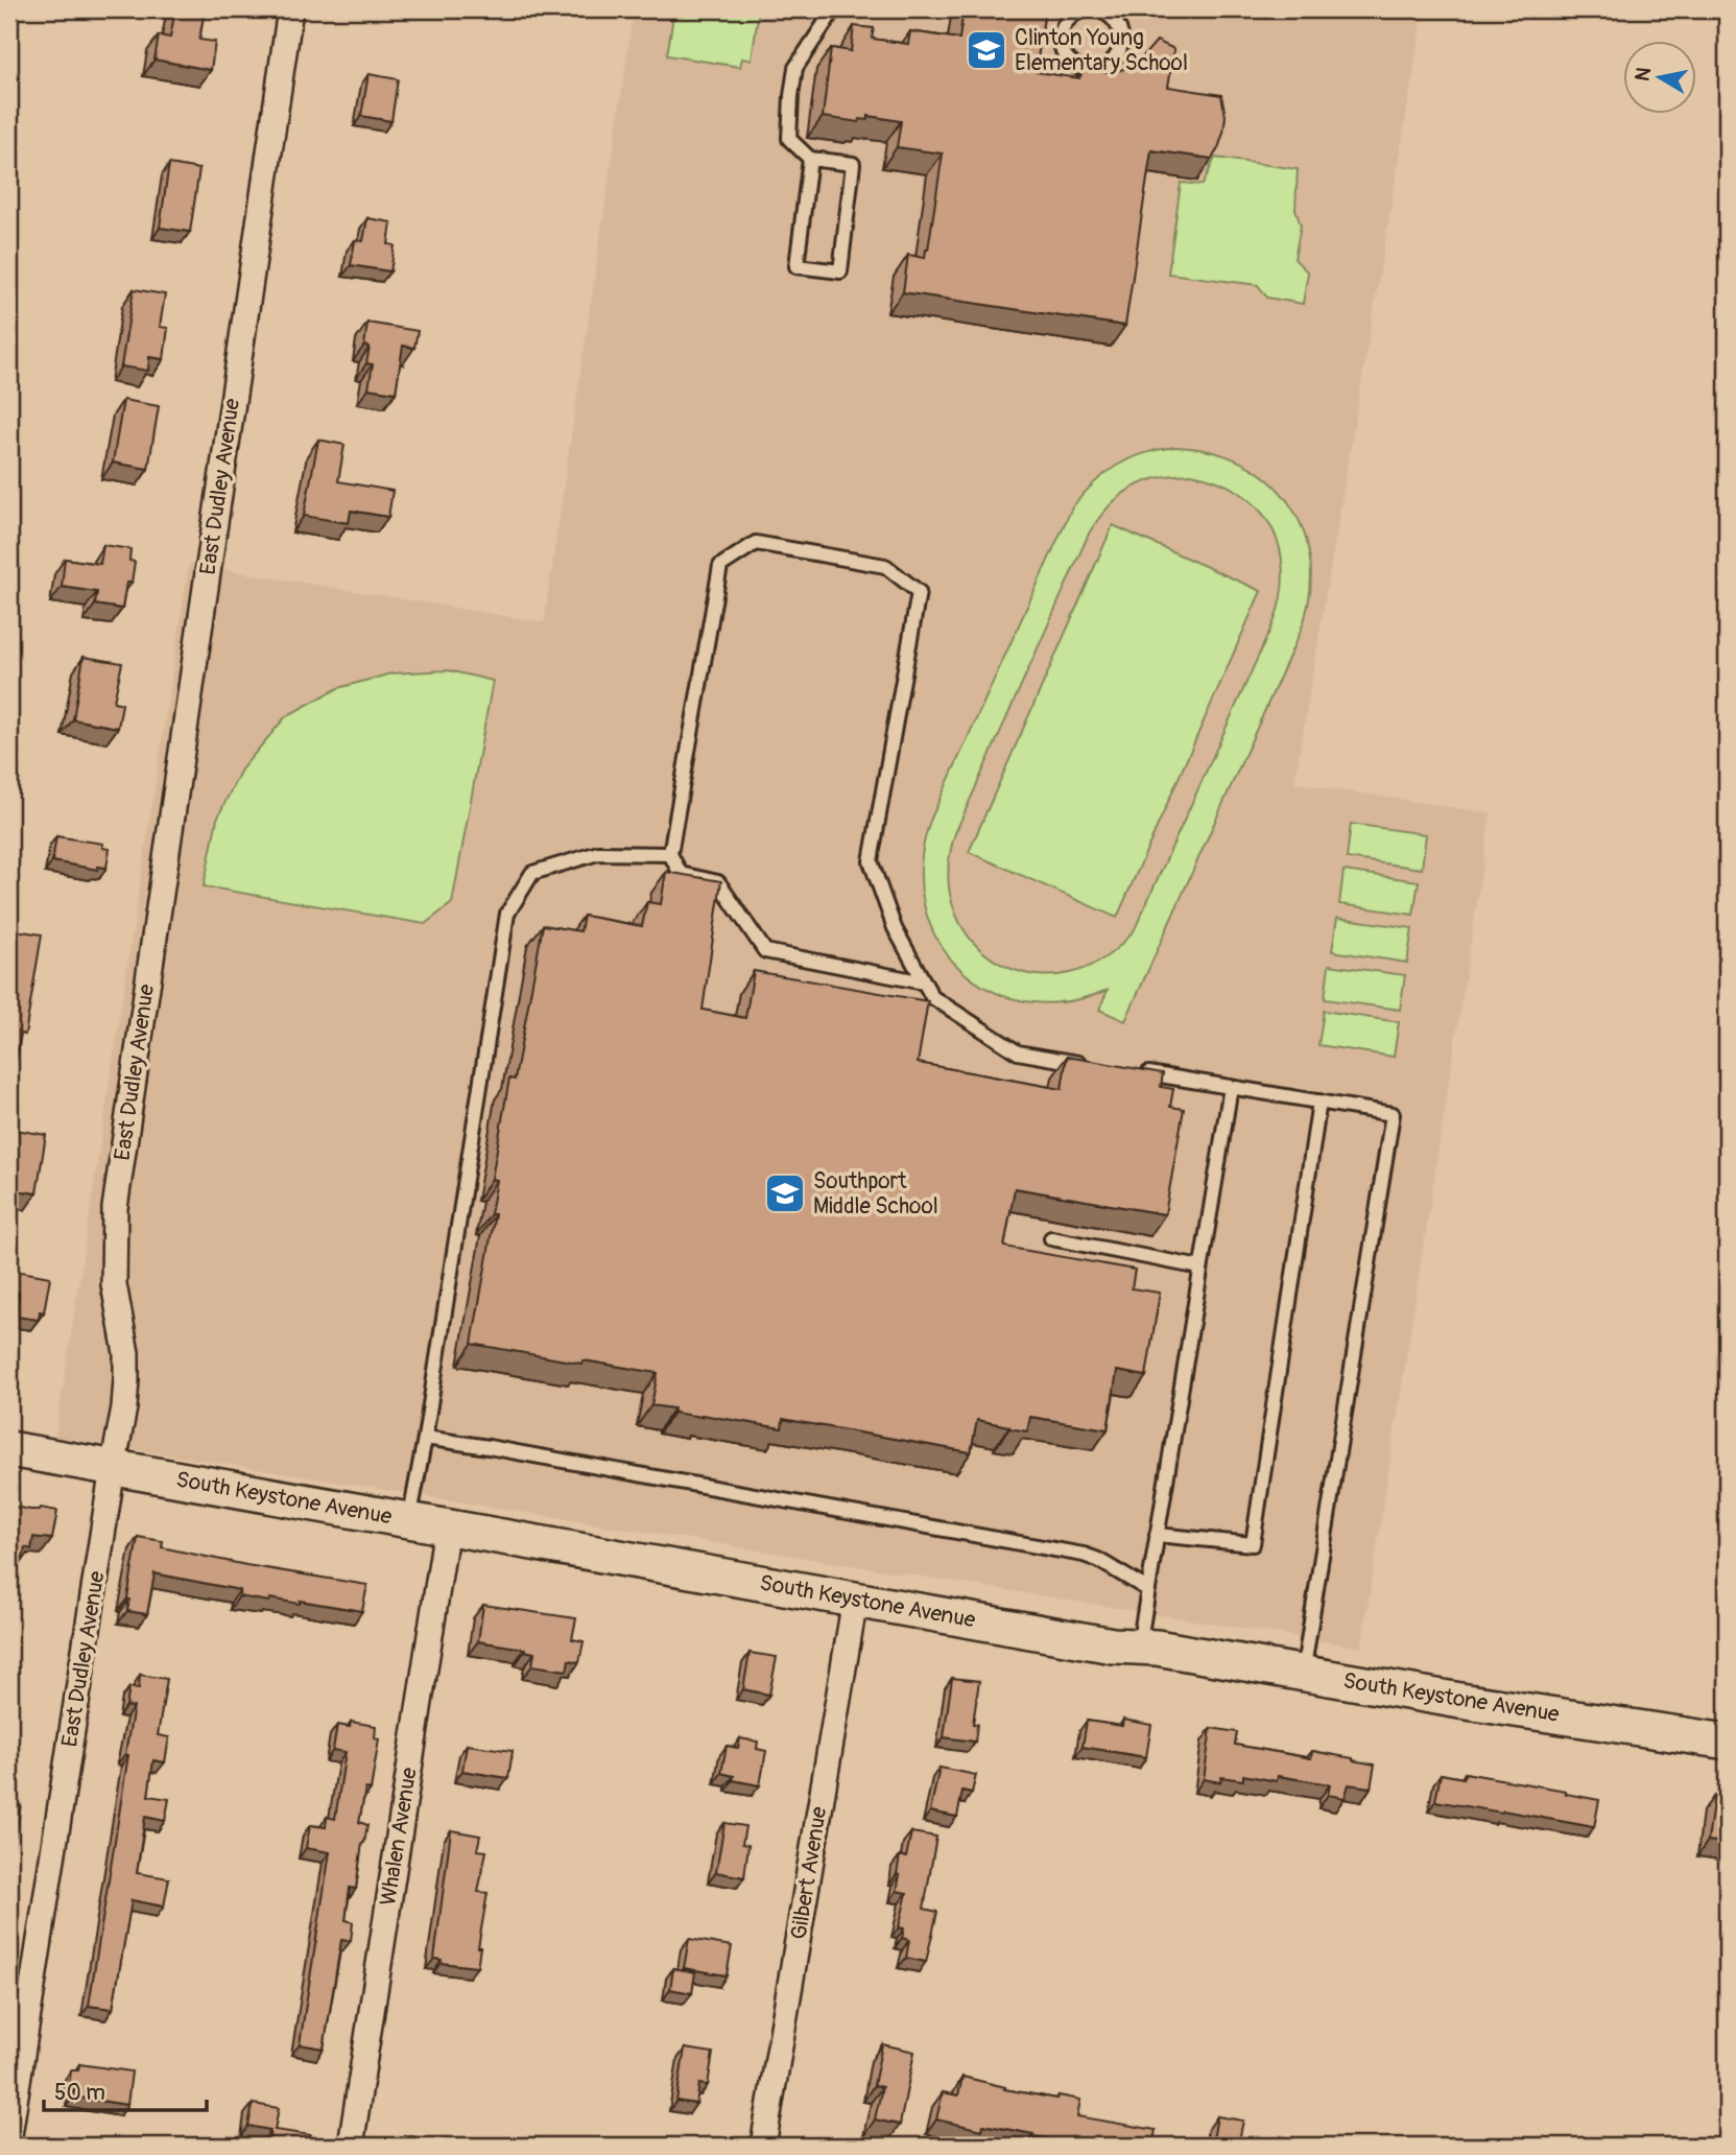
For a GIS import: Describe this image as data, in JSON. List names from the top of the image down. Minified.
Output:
{"streets":{"main road":["South Keystone Avenue"],"street":["East Dudley Avenue","Whalen Avenue","Gilbert Avenue"]},"crossings":[["East Dudley Avenue","South Keystone Avenue"],["South Keystone Avenue","Whalen Avenue"],["South Keystone Avenue","Gilbert Avenue"]],"places":{"school or university":["Clinton Young Elementary School","Southport Middle School"]},"scale_bar":"50 m","north":"left"}
